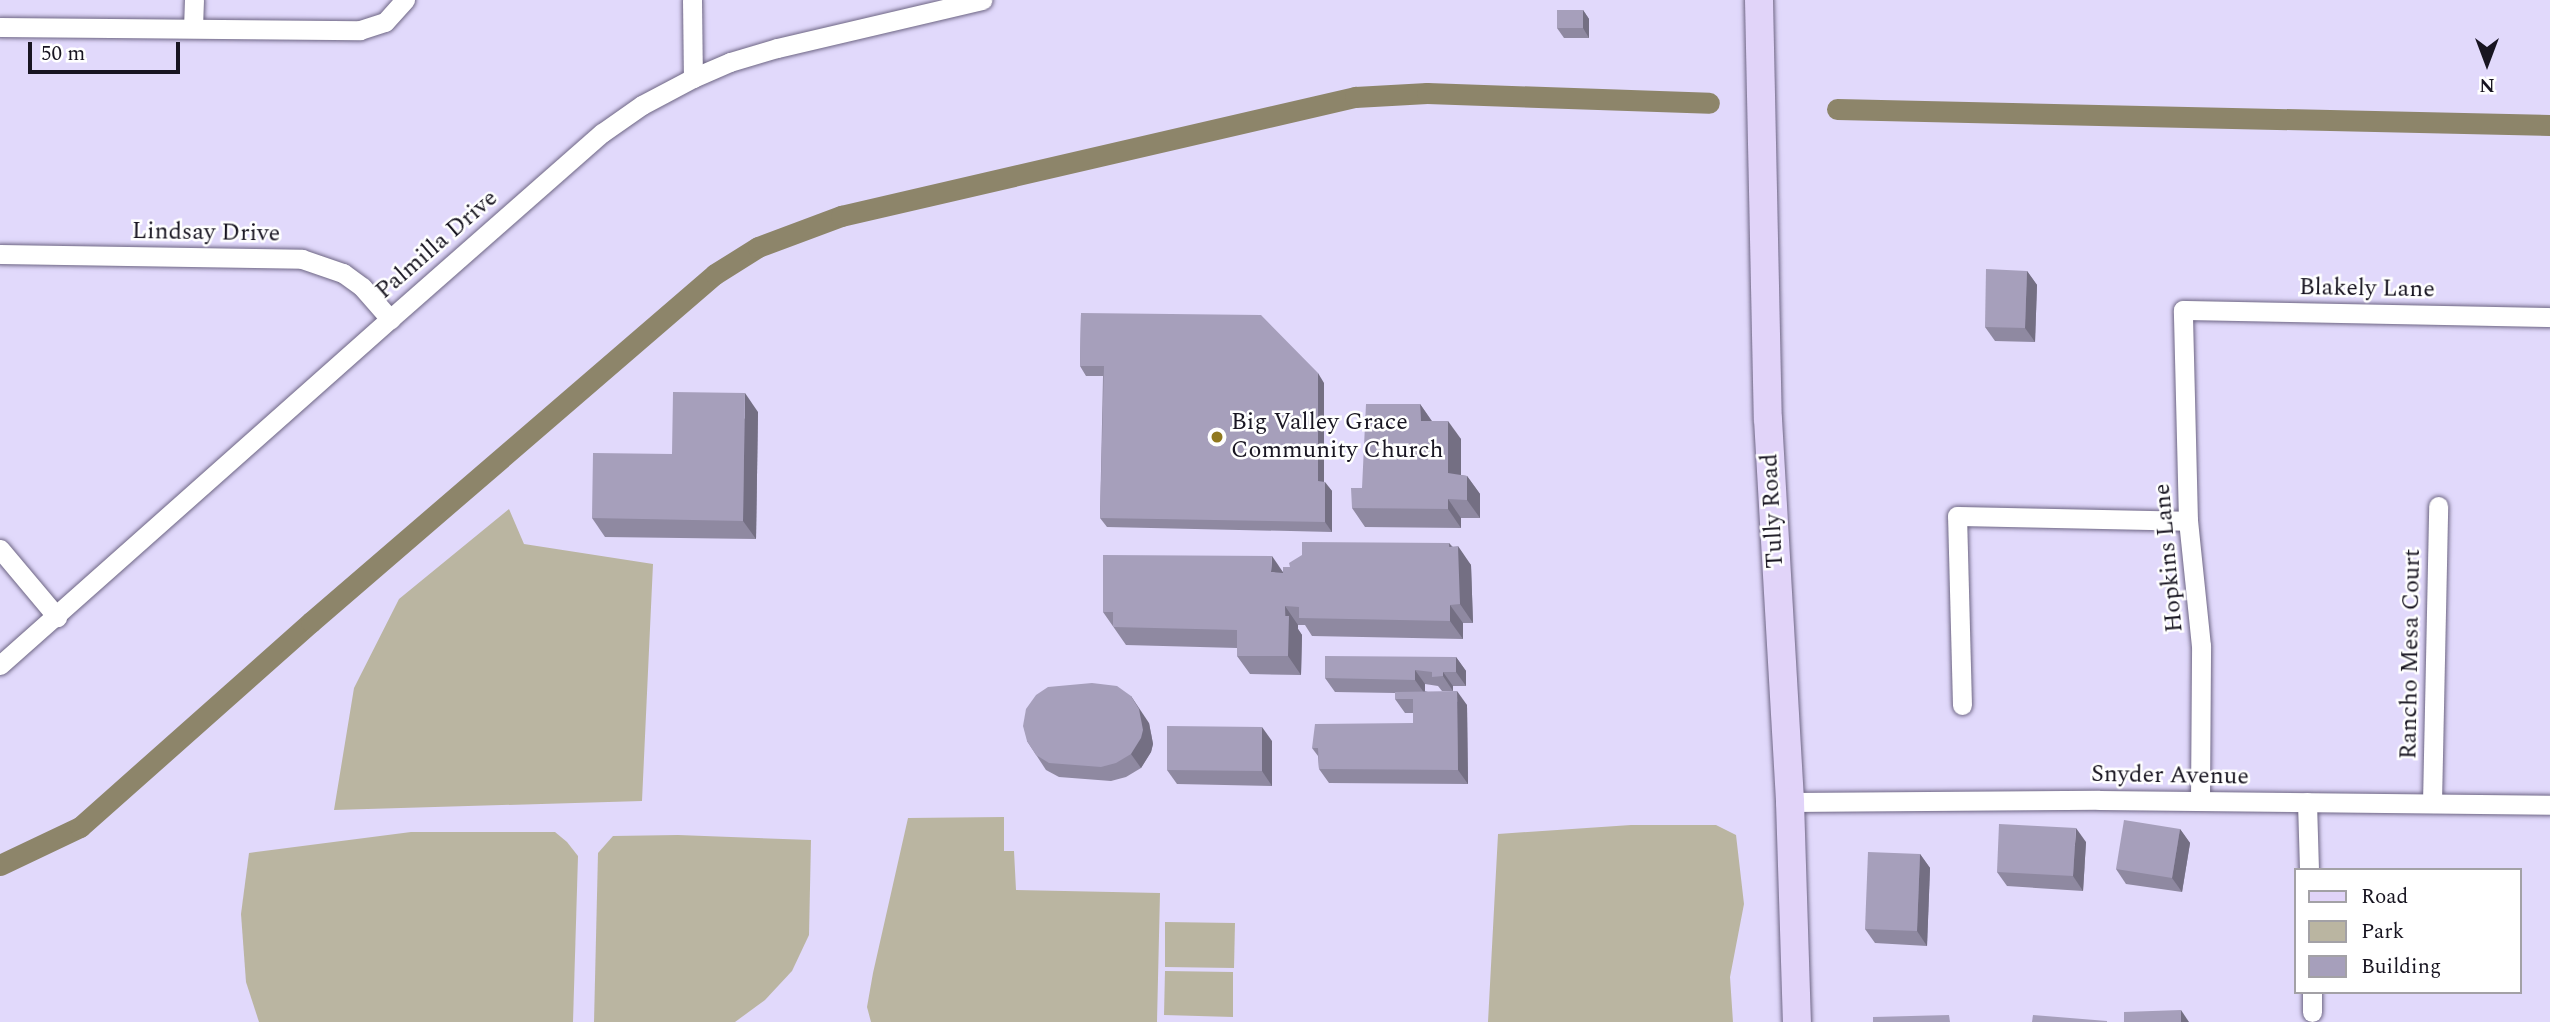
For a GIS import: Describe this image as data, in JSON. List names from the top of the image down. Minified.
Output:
{"streets":{"main road":["Tully Road"],"street":["Lindsay Drive","Palmilla Drive","Blakely Lane","Hopkins Lane","Rancho Mesa Court","Snyder Avenue"]},"crossings":[["Lindsay Drive","Palmilla Drive"],["Blakely Lane","Hopkins Lane"],["Tully Road","Snyder Avenue"],["Hopkins Lane","Snyder Avenue"],["Rancho Mesa Court","Snyder Avenue"]],"places":["Big Valley Grace Community Church"],"legend":["Road","Park","Building"],"scale_bar":"50 m","north":"bottom"}
